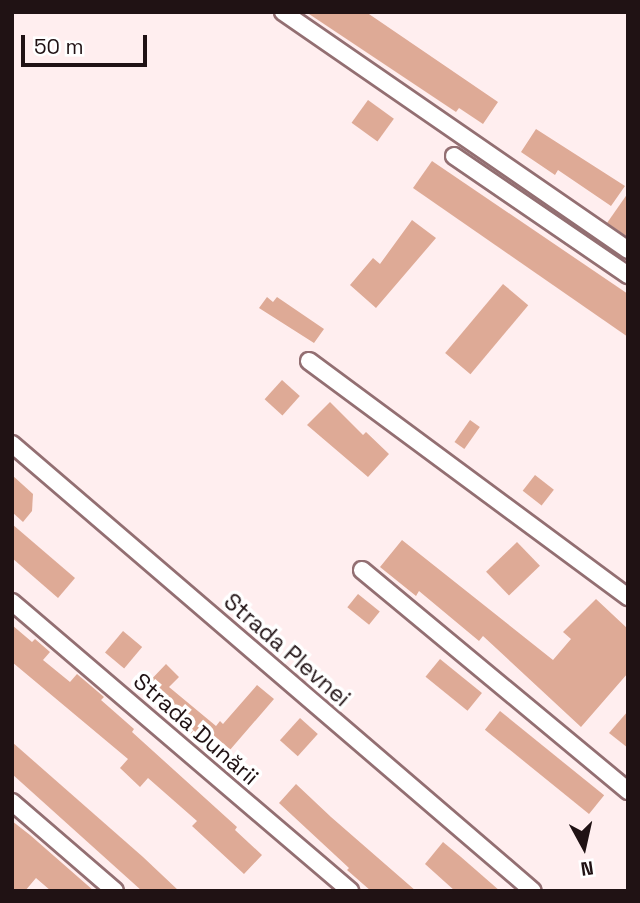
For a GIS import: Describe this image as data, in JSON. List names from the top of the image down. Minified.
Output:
{"streets":{"street":["Strada Plevnei","Strada Dunării"]},"scale_bar":"50 m","north":"bottom"}
